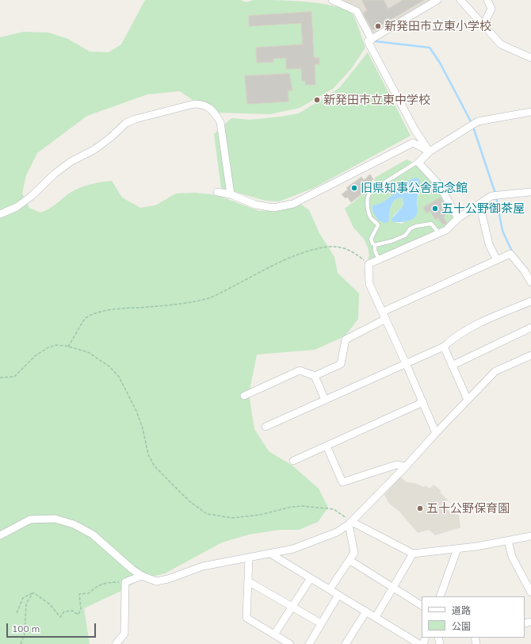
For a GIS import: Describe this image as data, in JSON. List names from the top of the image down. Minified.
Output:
{"places":["新発田市立東小学校","新発田市立東中学校","旧県知事公舎記念館","五十公野御茶屋","五十公野保育園"],"legend":["道路","公園"],"scale_bar":"100 m"}
